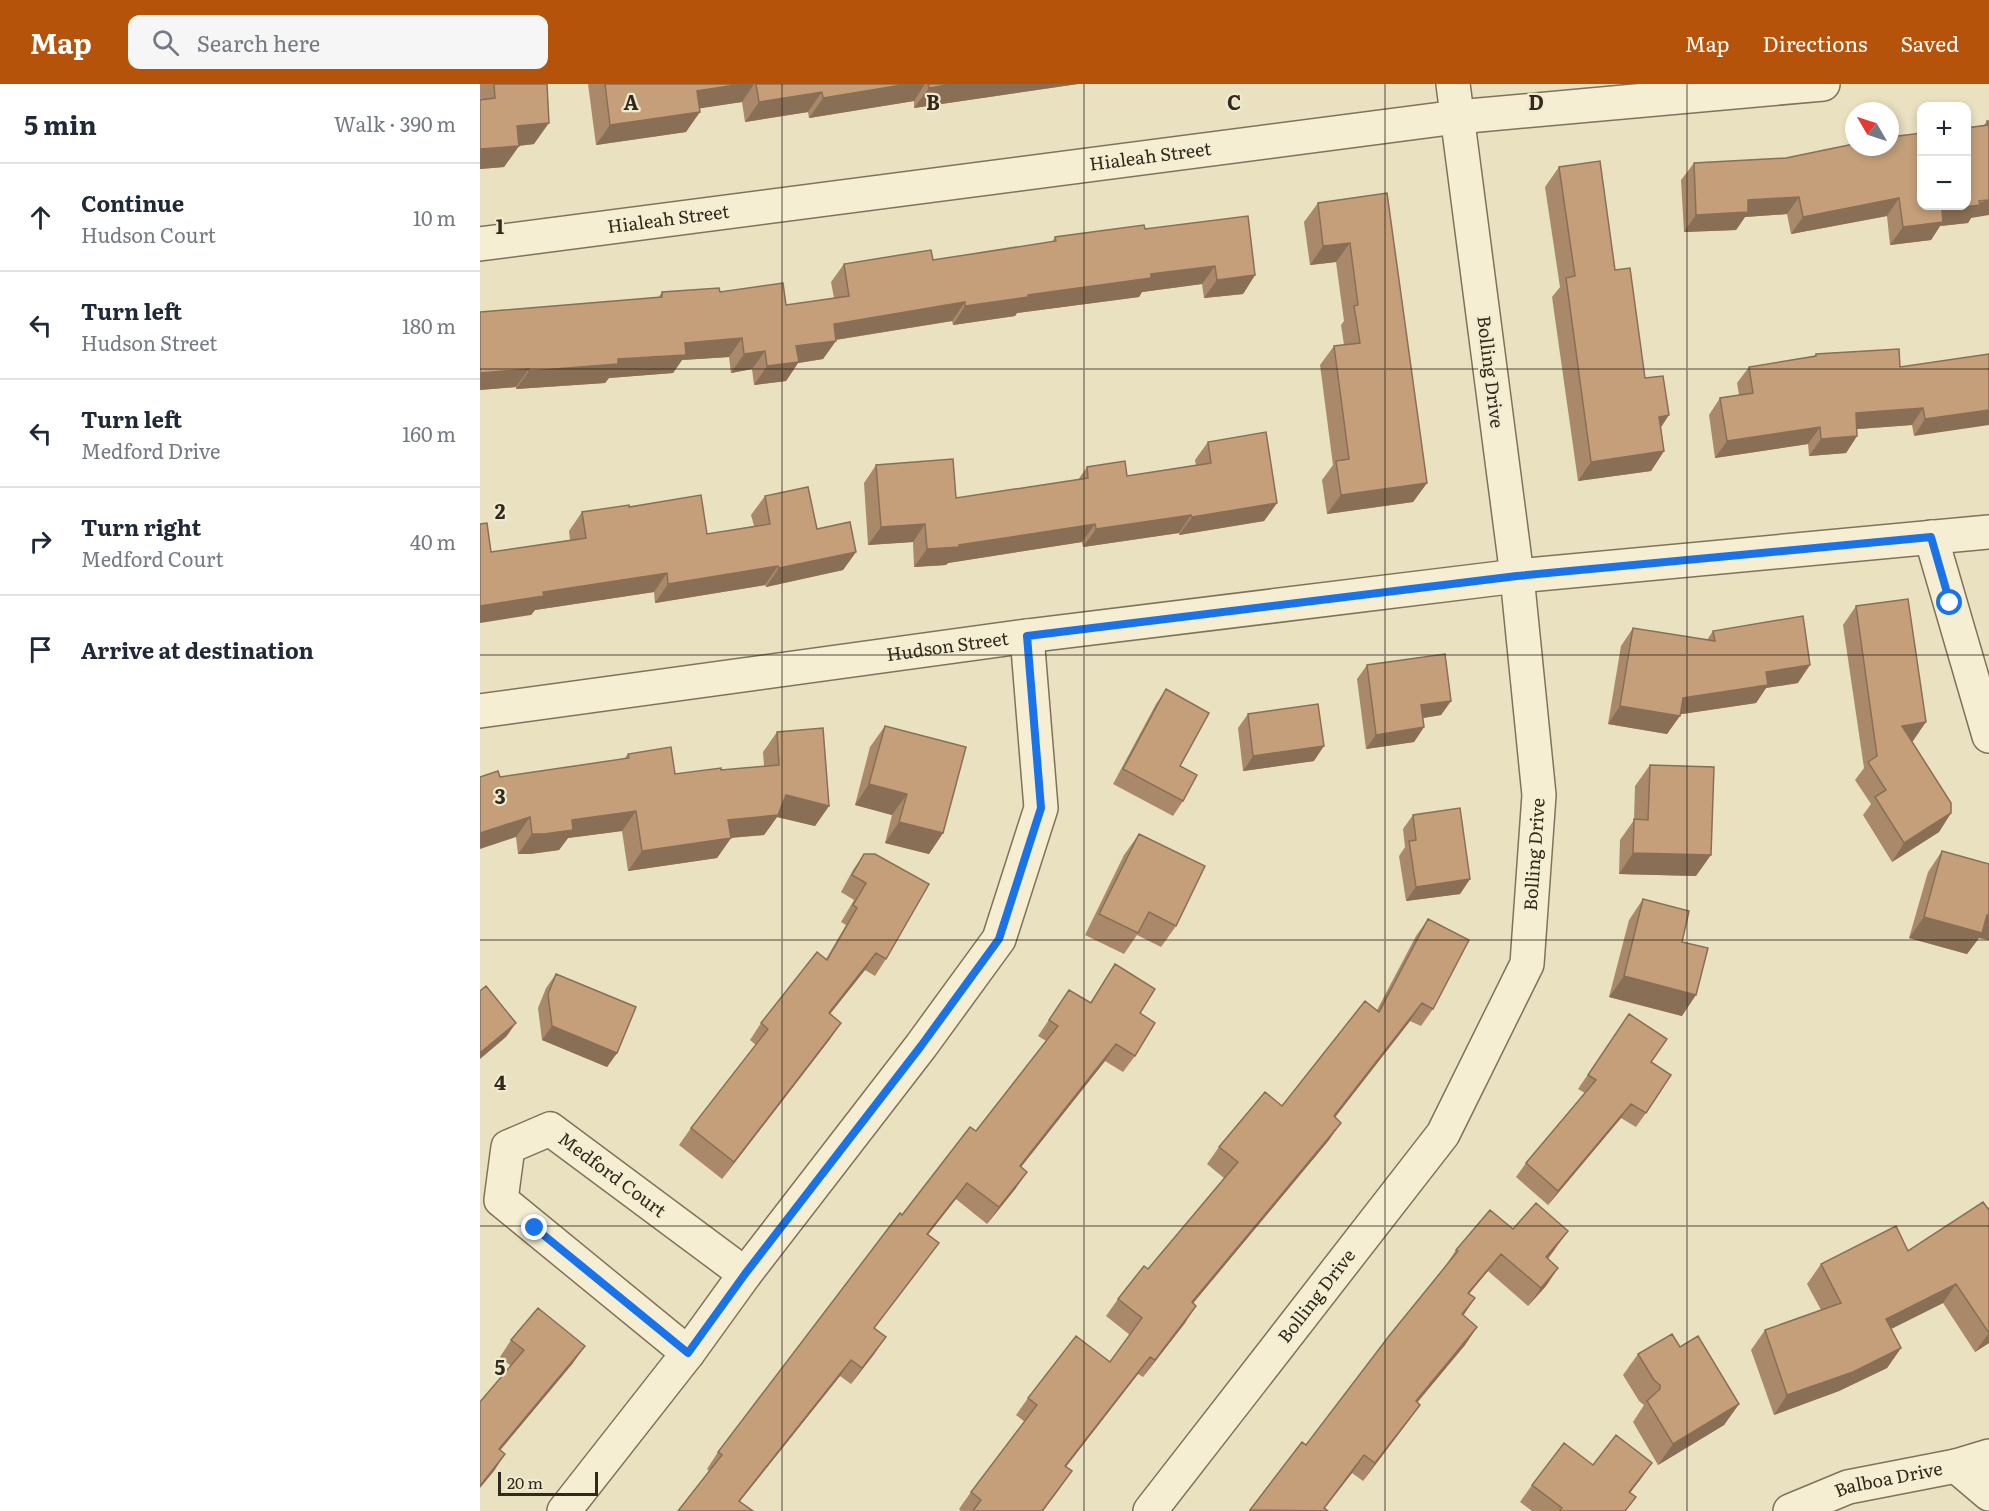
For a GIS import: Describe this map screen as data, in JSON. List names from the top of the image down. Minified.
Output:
{"streets":{"street":["Hialeah Street","Bolling Drive","Hudson Street","Medford Court","Balboa Drive"]},"crossings":[["Hialeah Street","Bolling Drive"],["Bolling Drive","Hudson Street"]],"scale_bar":"20 m","north":"top left","page":{"header":"Map","search":"Search here","nav":["Map","Directions","Saved"],"heading":["5 min","Walk · 390 m"],"map_buttons":["+","−"],"list":[["Continue","Hudson Court","10 m"],["Turn left","Hudson Street","180 m"],["Turn left","Medford Drive","160 m"],["Turn right","Medford Court","40 m"],"Arrive at destination"],"scale":"20 m"},"grid":{"columns":["A","B","C","D"],"rows":["1","2","3","4","5"]}}
